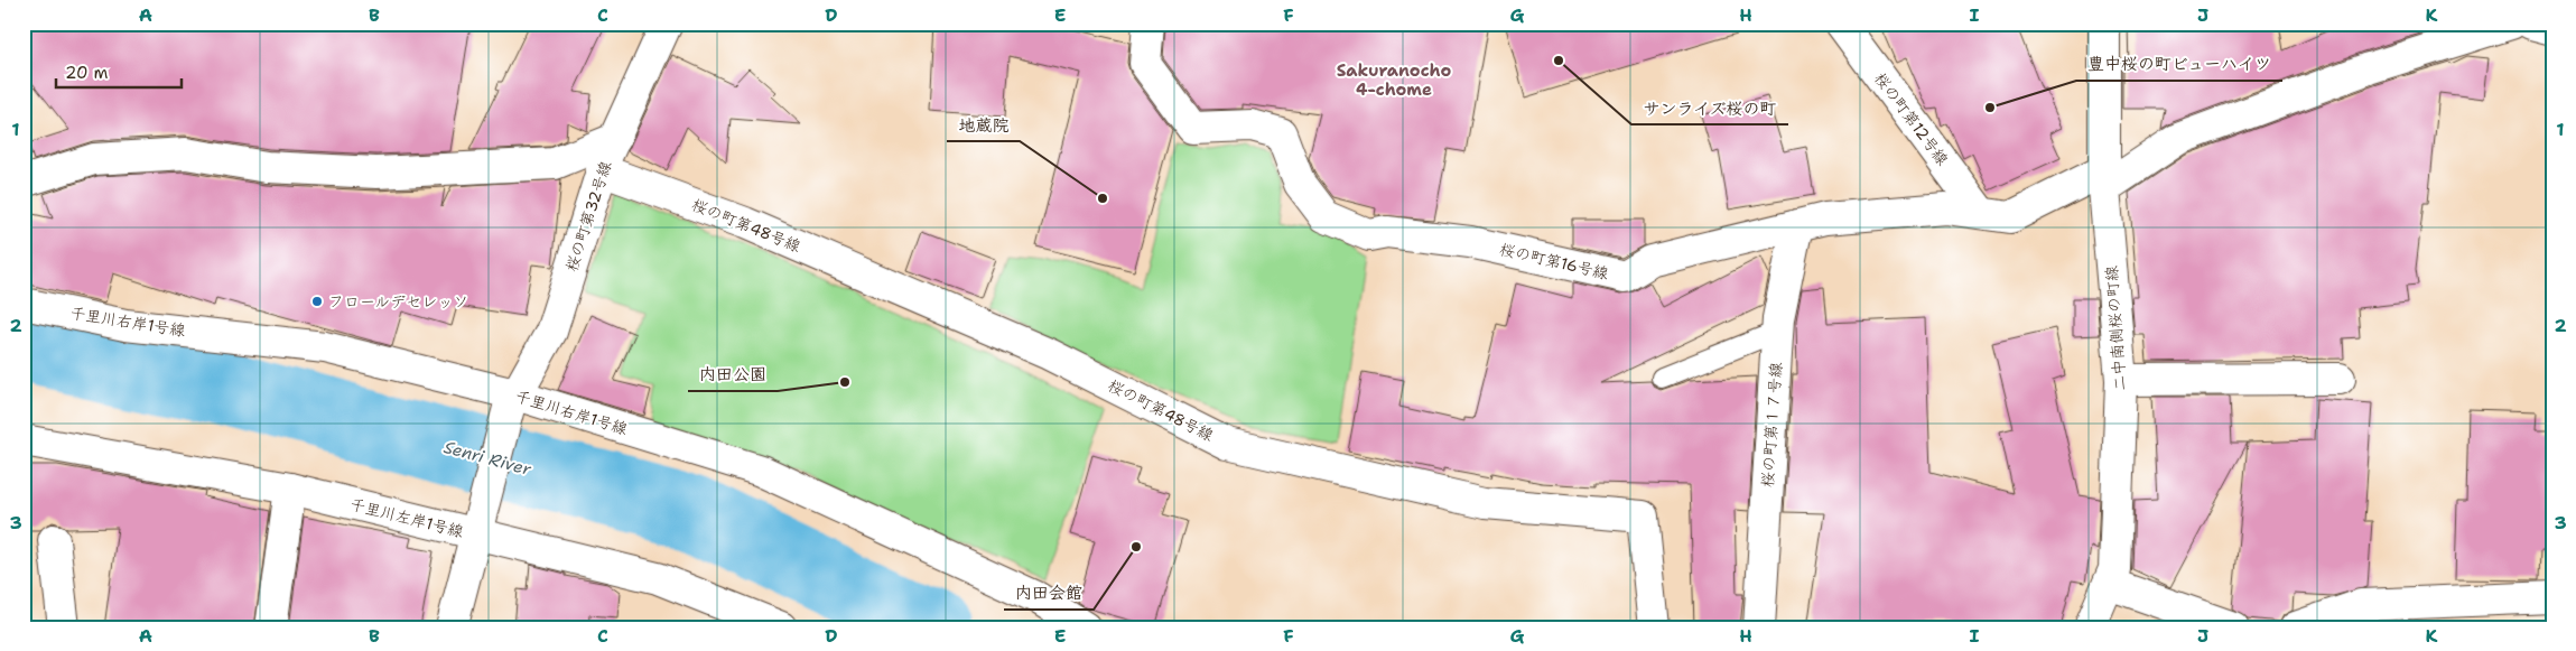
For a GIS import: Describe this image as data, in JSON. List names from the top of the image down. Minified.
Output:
{"streets":{"street":["桜の町第12号線","桜の町第32号線","桜の町第48号線","桜の町第16号線","千里川右岸1号線","二中南側桜の町線","桜の町第１７号線","千里川左岸1号線"]},"crossings":[["桜の町第12号線","桜の町第16号線"],["桜の町第32号線","桜の町第48号線"],["桜の町第32号線","千里川右岸1号線"],["桜の町第32号線","千里川左岸1号線"],["桜の町第16号線","二中南側桜の町線"],["桜の町第16号線","桜の町第１７号線"]],"districts":["Sakuranocho 4-chome"],"water":["Senri River"],"places":["サンライズ桜の町","豊中桜の町ビューハイツ","地蔵院","フロールデセレッソ","内田公園","内田会館"],"scale_bar":"20 m","grid":{"columns":["A","B","C","D","E","F","G","H","I","J","K"],"rows":["1","2","3"]}}
